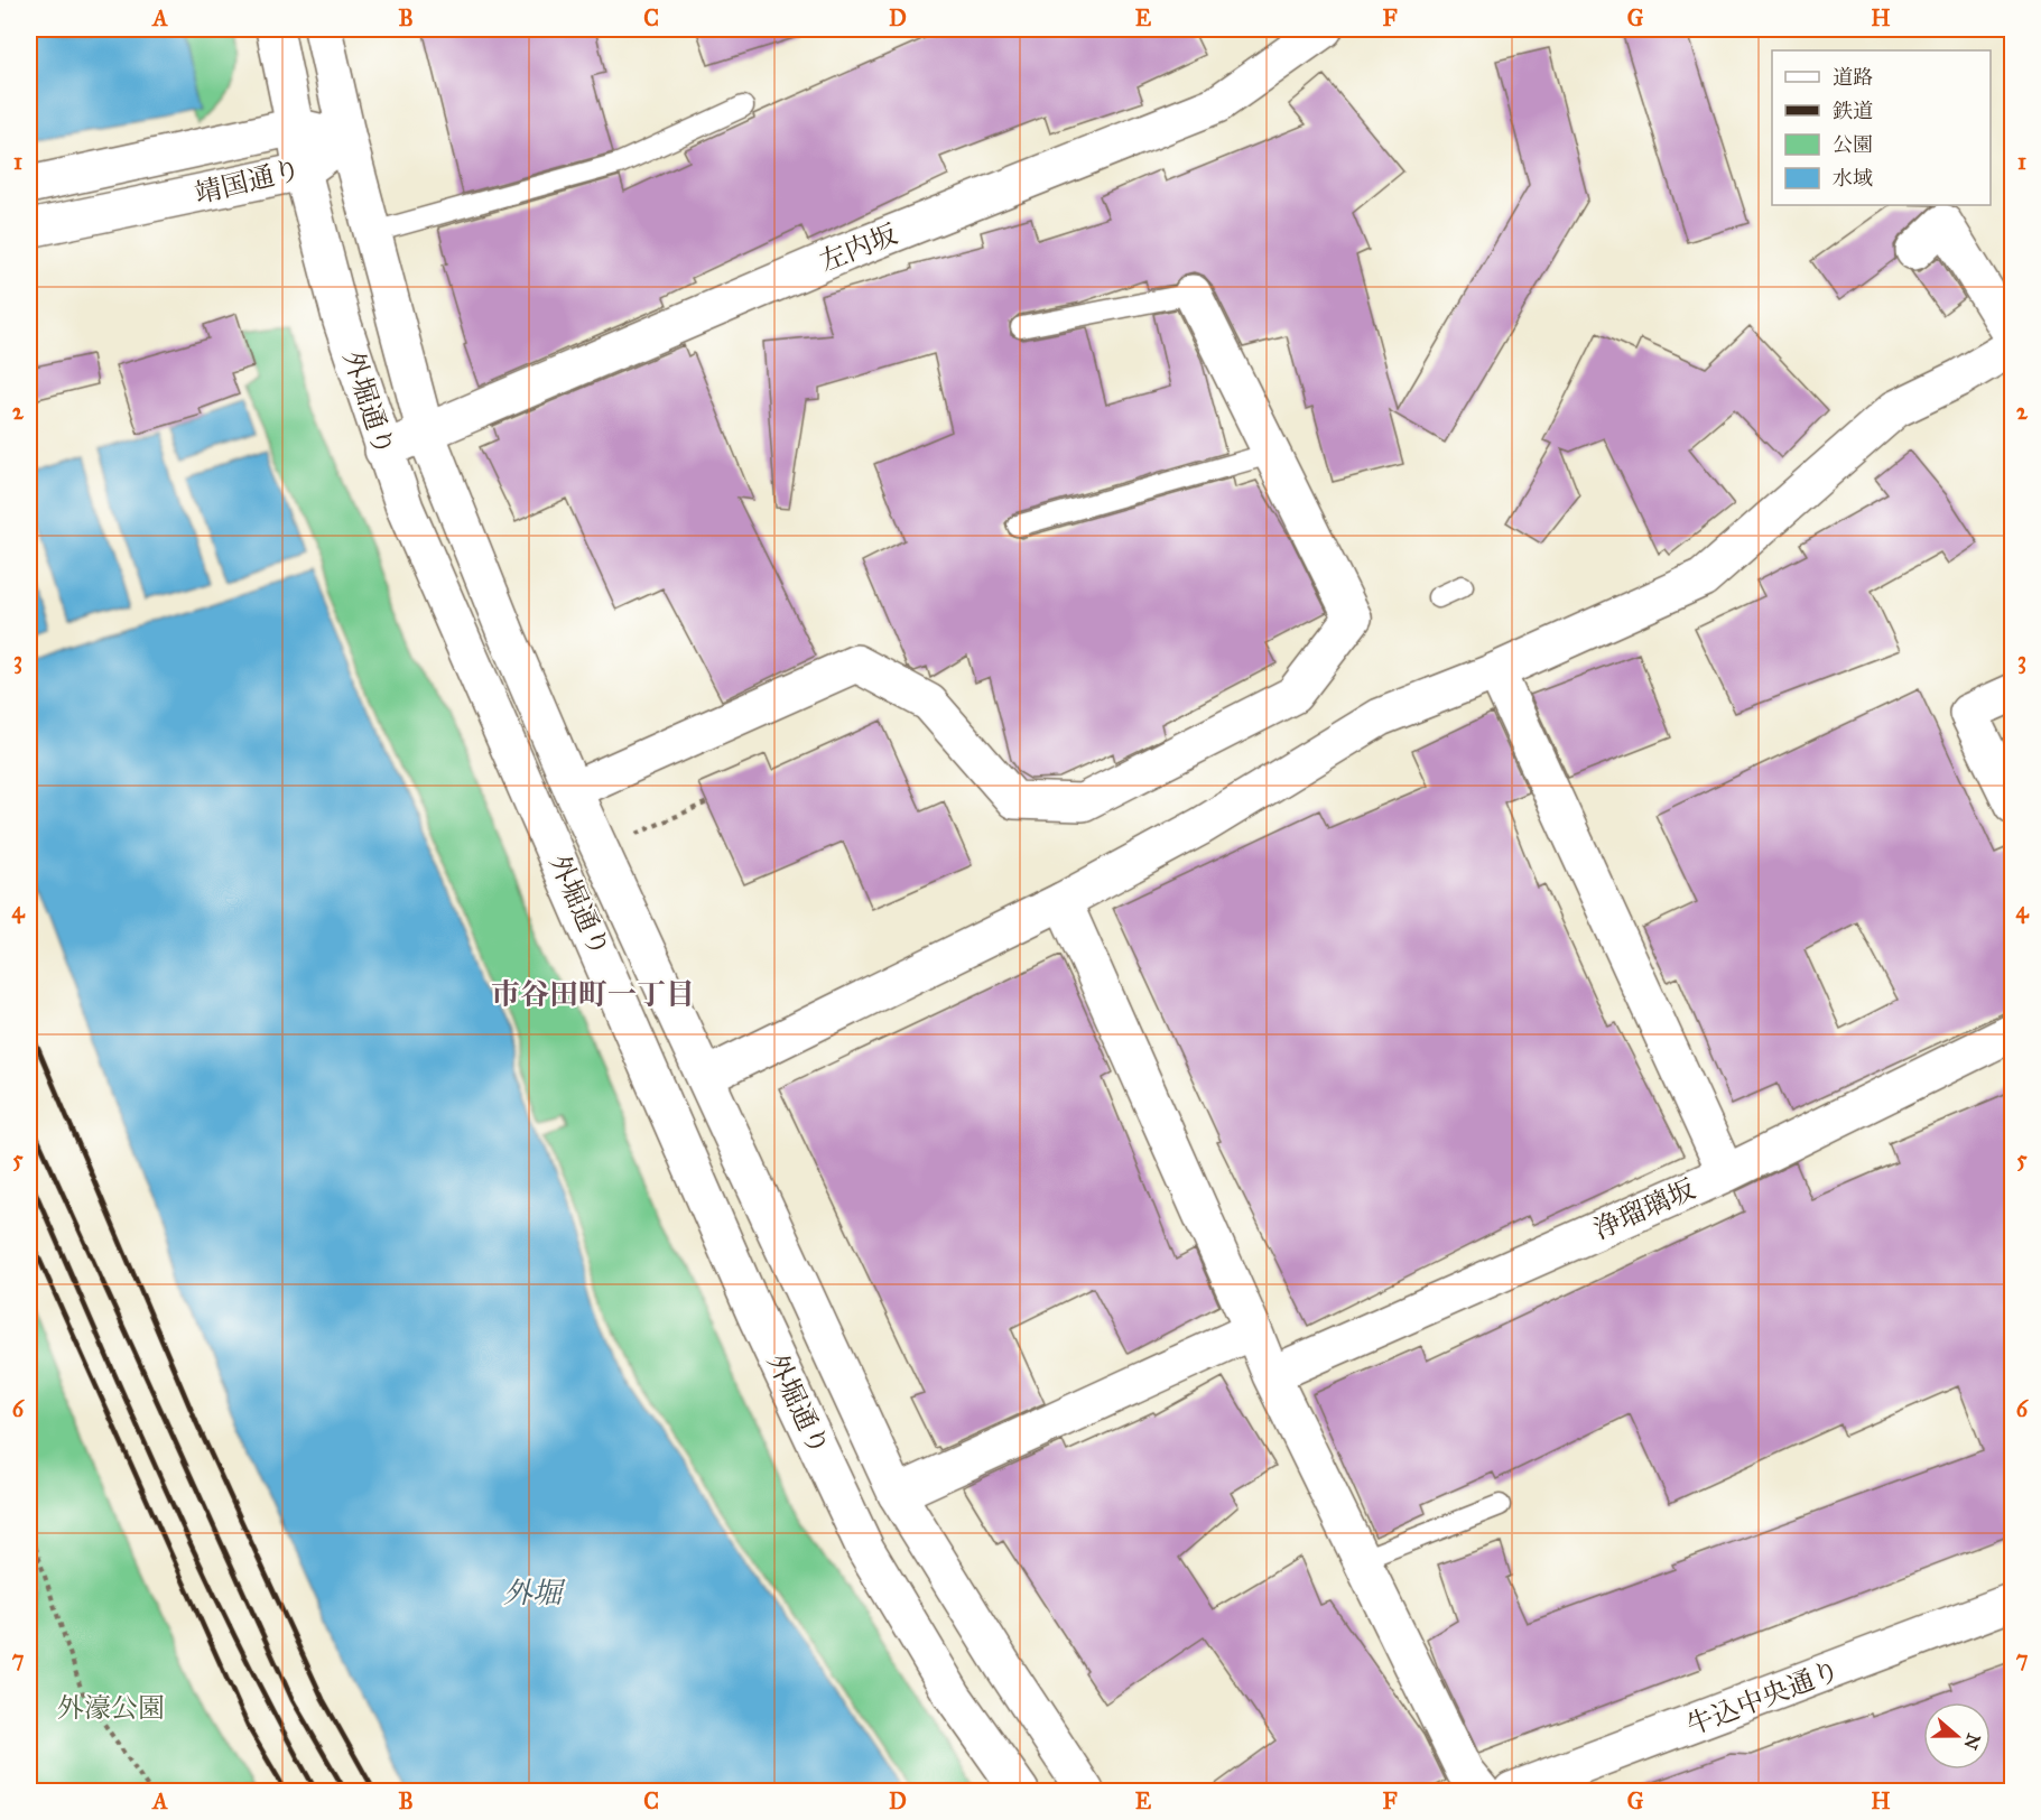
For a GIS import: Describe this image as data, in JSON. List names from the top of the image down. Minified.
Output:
{"streets":{"street":["靖国通り","左内坂","外堀通り","浄瑠璃坂","牛込中央通り"]},"crossings":[["靖国通り","外堀通り"],["左内坂","外堀通り"]],"districts":["市谷田町一丁目"],"water":["外堀"],"parks":["外濠公園"],"legend":["道路","鉄道","公園","水域"],"north":"right","grid":{"columns":["A","B","C","D","E","F","G","H"],"rows":["1","2","3","4","5","6","7"]}}
